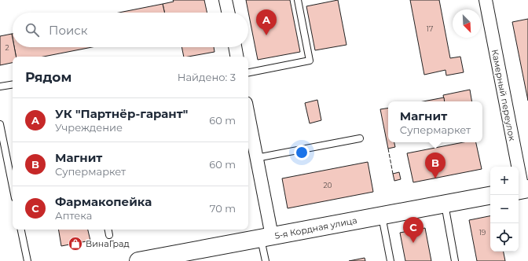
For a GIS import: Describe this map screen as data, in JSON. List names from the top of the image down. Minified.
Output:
{"streets":{"main road":["5-я Кордная улица"],"street":["Камерный переулок"]},"places":{"shop":["ВинаГрад"]},"house_numbers":["17","2","20","19"],"north":"bottom right","page":{"pins":["A","B","C"],"search":"Поиск","heading":["Рядом","Найдено: 3"],"list":[{"mark":"A","name":"УК \"Партнёр-гарант\"","note":"Учреждение","value":"60 m"},{"mark":"B","name":"Магнит","note":"Супермаркет","value":"60 m"},{"mark":"C","name":"Фармакопейка","note":"Аптека","value":"70 m"}],"popup":["Магнит","Супермаркет"],"map_buttons":["+","−"]}}
